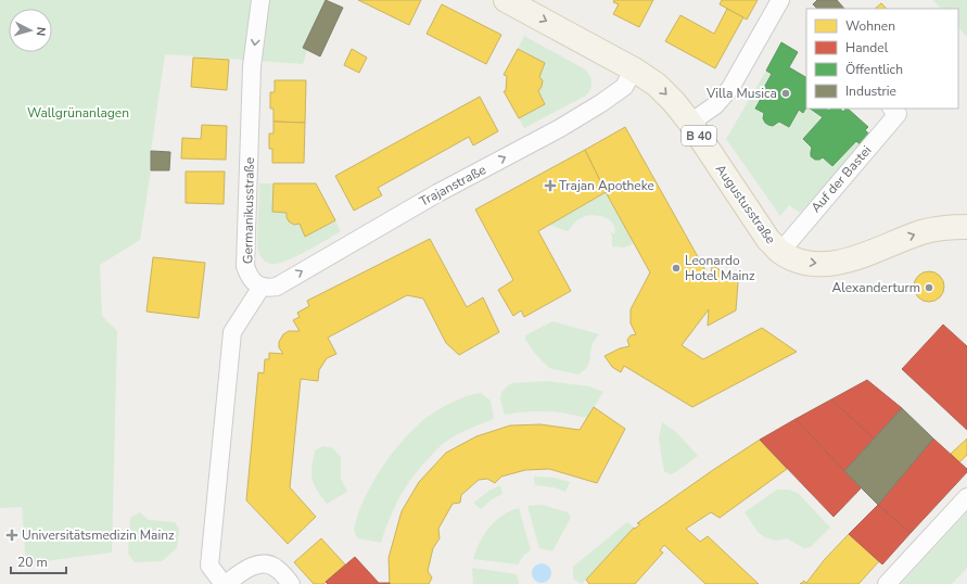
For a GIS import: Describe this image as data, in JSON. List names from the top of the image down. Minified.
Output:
{"streets":{"main road":["B 40","Augustusstraße"],"street":["Auf der Bastei","Trajanstraße","Germanikusstraße"]},"crossings":[["Auf der Bastei","Augustusstraße"],["Trajanstraße","Augustusstraße"],["Trajanstraße","Germanikusstraße"]],"one_way":["Trajanstraße","Augustusstraße","Germanikusstraße"],"parks":["Wallgrünanlagen"],"places":{"other":["Villa Musica","Leonardo Hotel Mainz","Alexanderturm"],"health":["Trajan Apotheke","Universitätsmedizin Mainz"]},"legend":["Wohnen","Handel","Öffentlich","Industrie"],"scale_bar":"20 m","north":"right"}
